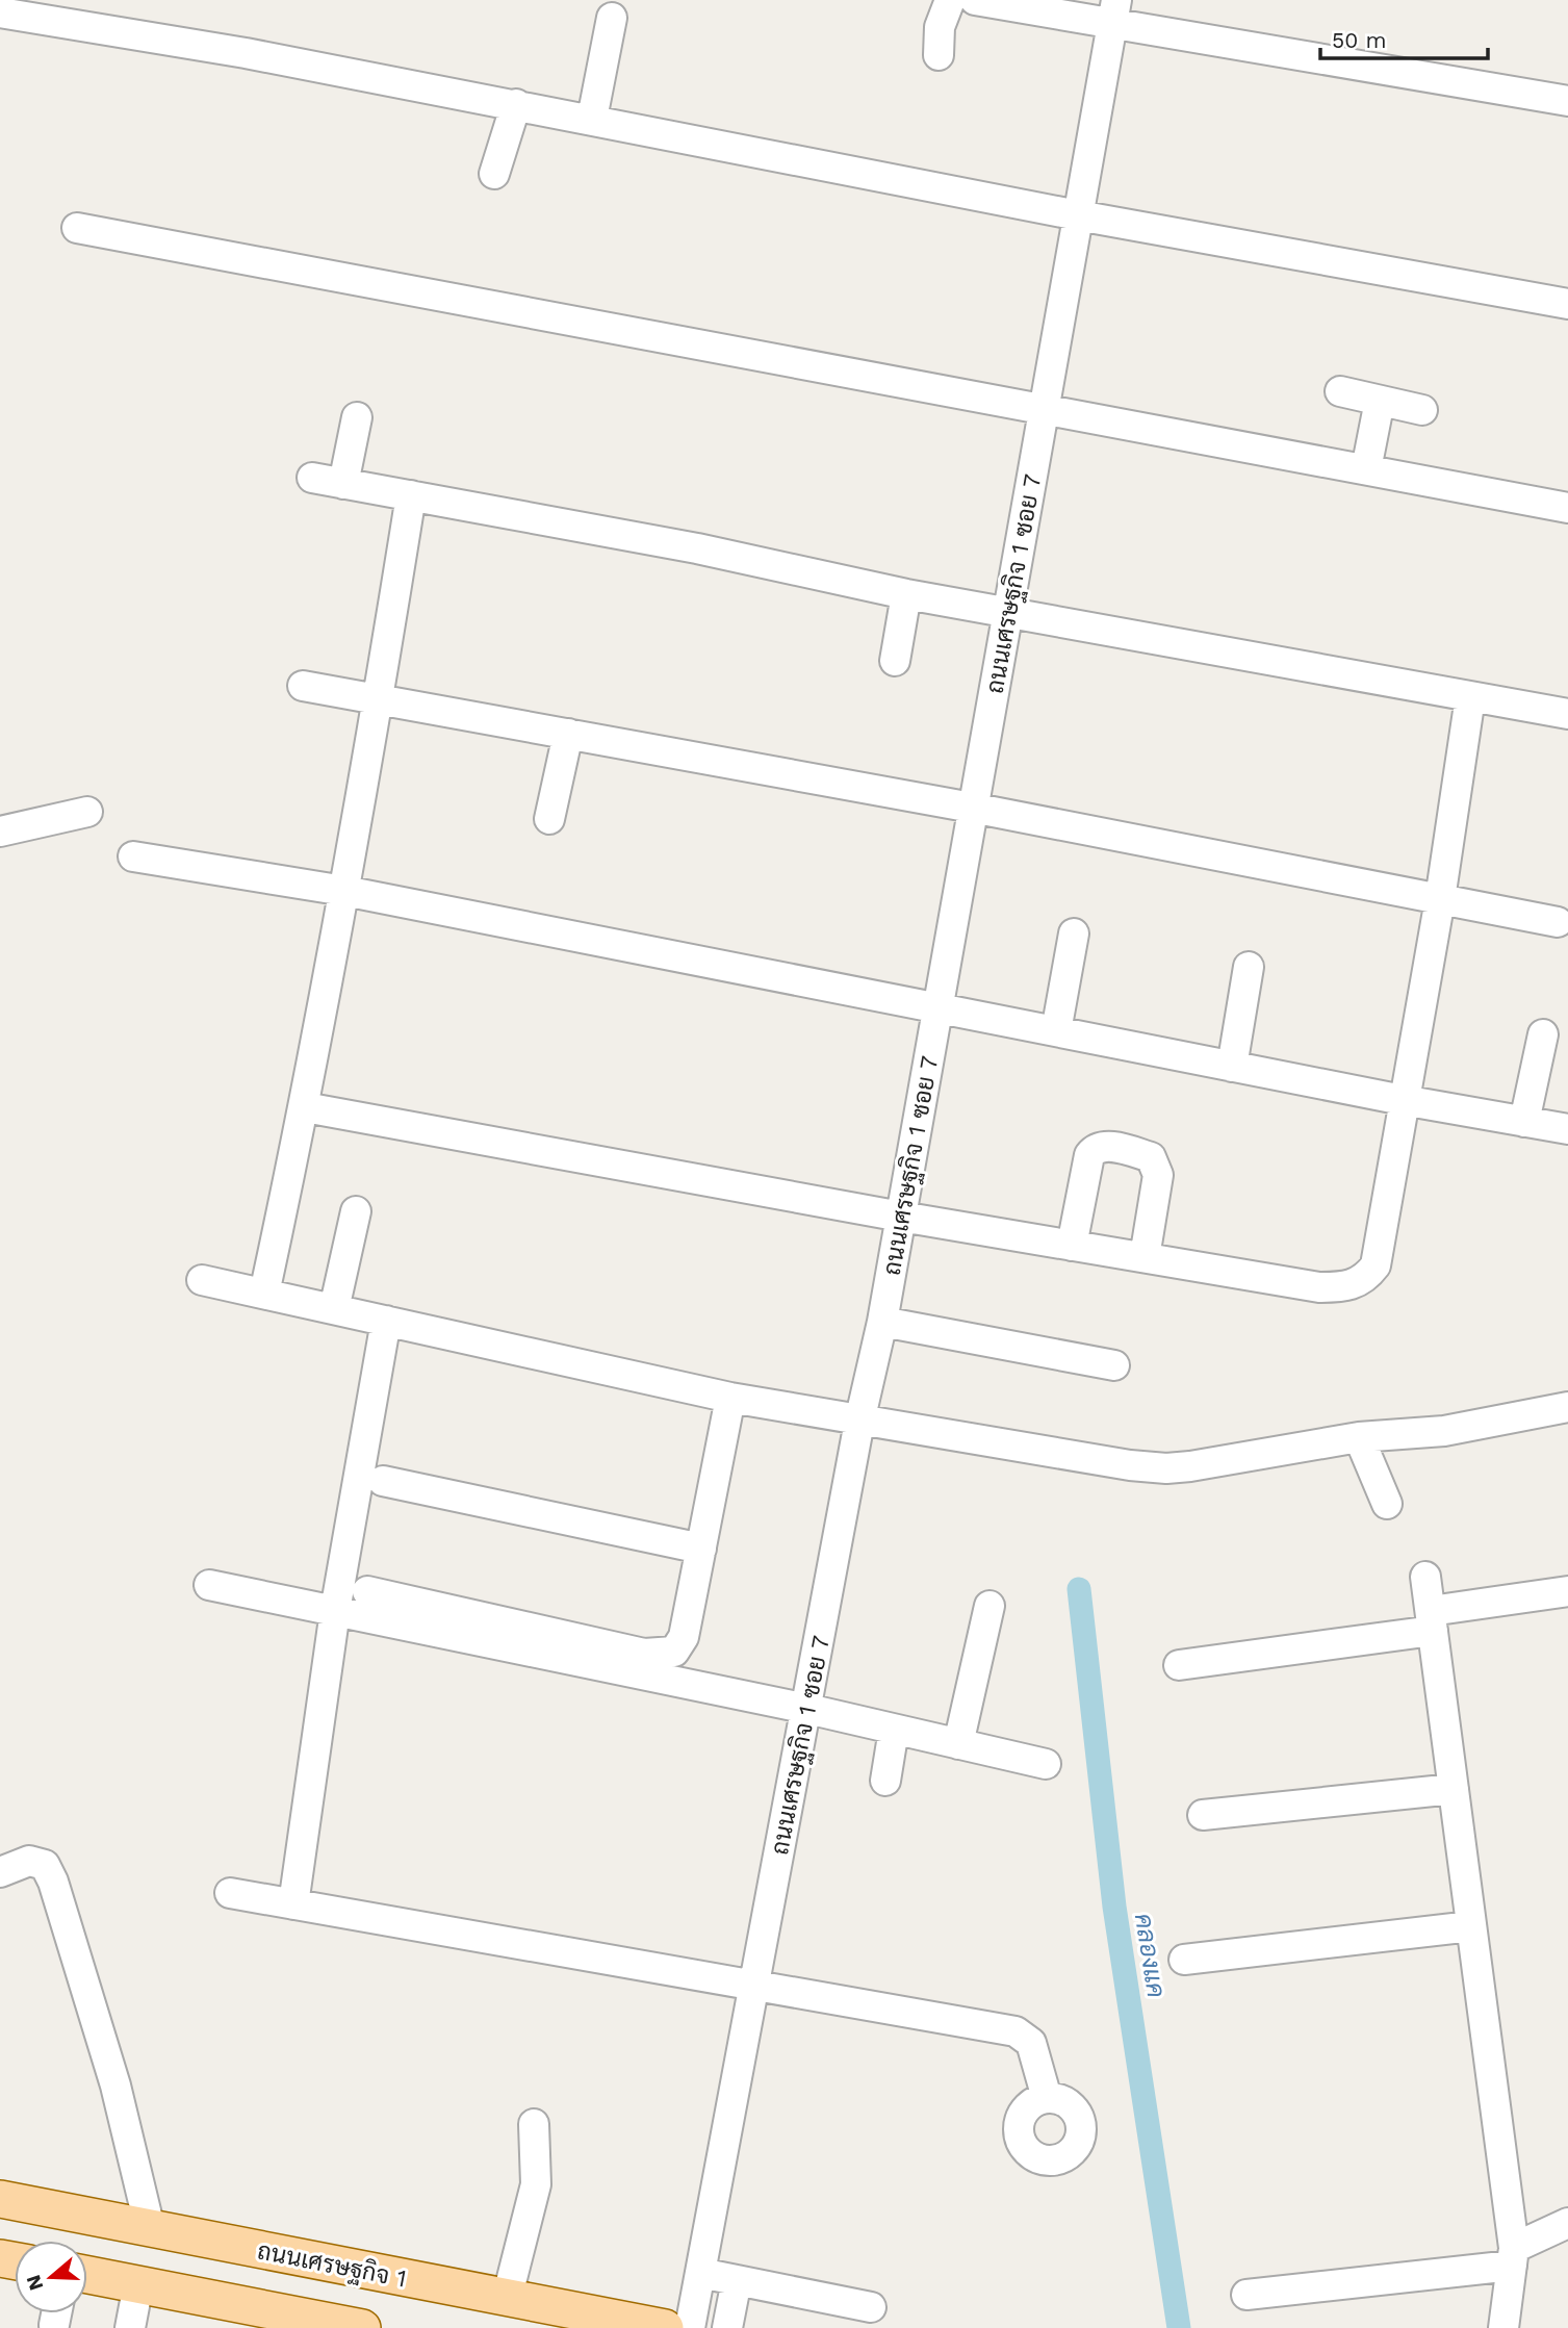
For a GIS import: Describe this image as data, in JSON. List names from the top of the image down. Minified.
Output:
{"streets":{"main road":["ถนนเศรษฐกิจ 1"],"street":["ถนนเศรษฐกิจ 1 ซอย 7"]},"water":["คลองแค"],"scale_bar":"50 m","north":"left"}
